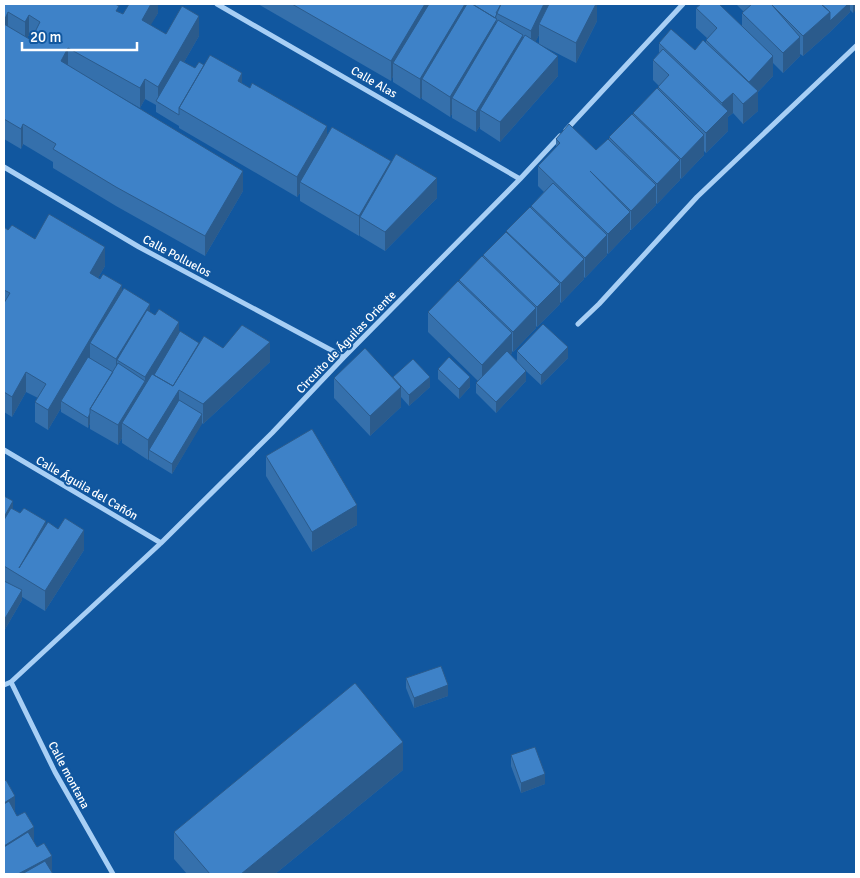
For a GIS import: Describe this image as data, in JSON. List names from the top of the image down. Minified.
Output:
{"streets":{"street":["Calle Alas","Calle Polluelos","Circuito de Águilas Oriente","Calle Águila del Cañón","Calle montana"]},"crossings":[["Calle Alas","Circuito de Águilas Oriente"],["Calle Polluelos","Circuito de Águilas Oriente"],["Circuito de Águilas Oriente","Calle Águila del Cañón"],["Circuito de Águilas Oriente","Calle montana"]],"scale_bar":"20 m"}
